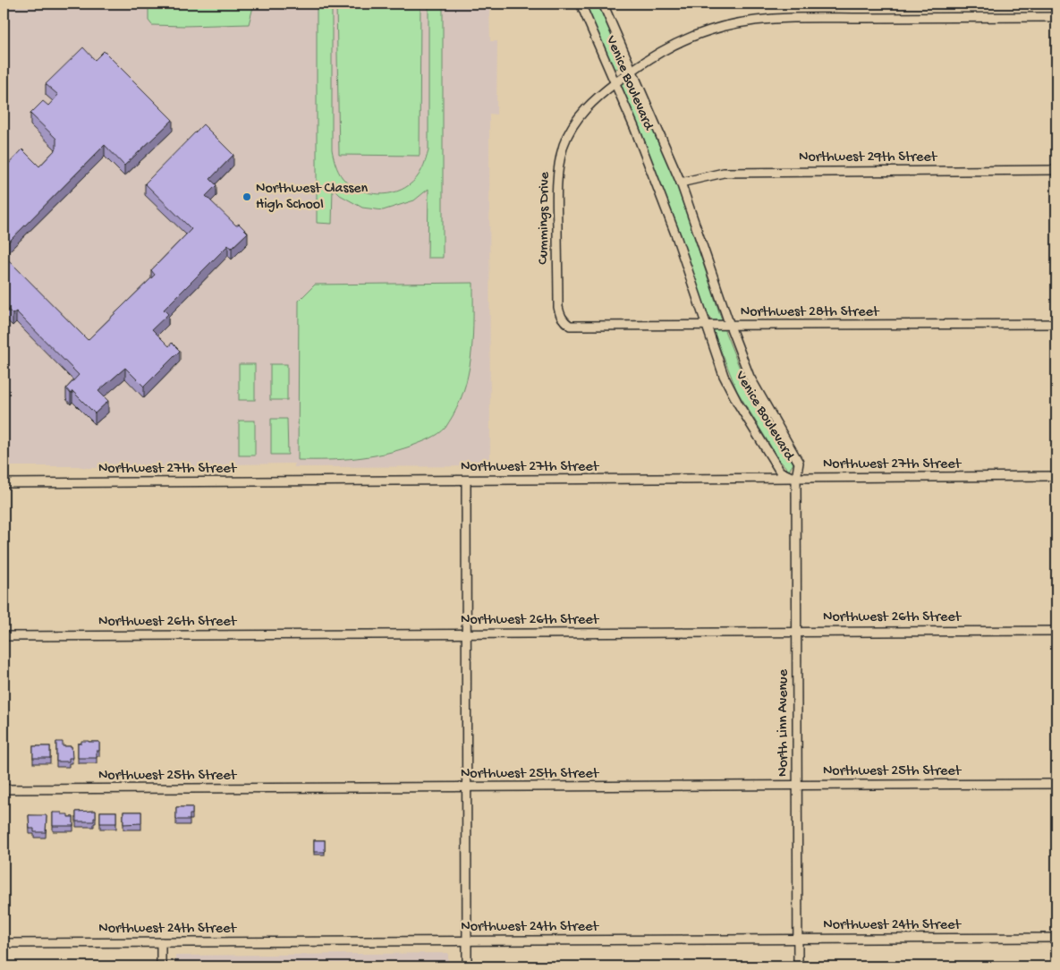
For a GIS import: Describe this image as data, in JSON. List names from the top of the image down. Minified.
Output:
{"streets":{"street":["Venice Boulevard","Northwest 29th Street","Cummings Drive","Northwest 28th Street","Northwest 27th Street","Northwest 26th Street","North Linn Avenue","Northwest 25th Street","Northwest 24th Street"]},"crossings":[["Venice Boulevard","Northwest 29th Street"],["Venice Boulevard","Cummings Drive"],["Venice Boulevard","Northwest 28th Street"],["Venice Boulevard","Northwest 27th Street"],["Venice Boulevard","North Linn Avenue"],["Cummings Drive","Northwest 28th Street"],["Northwest 27th Street","North Linn Avenue"],["Northwest 26th Street","North Linn Avenue"],["North Linn Avenue","Northwest 25th Street"],["North Linn Avenue","Northwest 24th Street"]],"places":["Northwest Classen High School"]}
